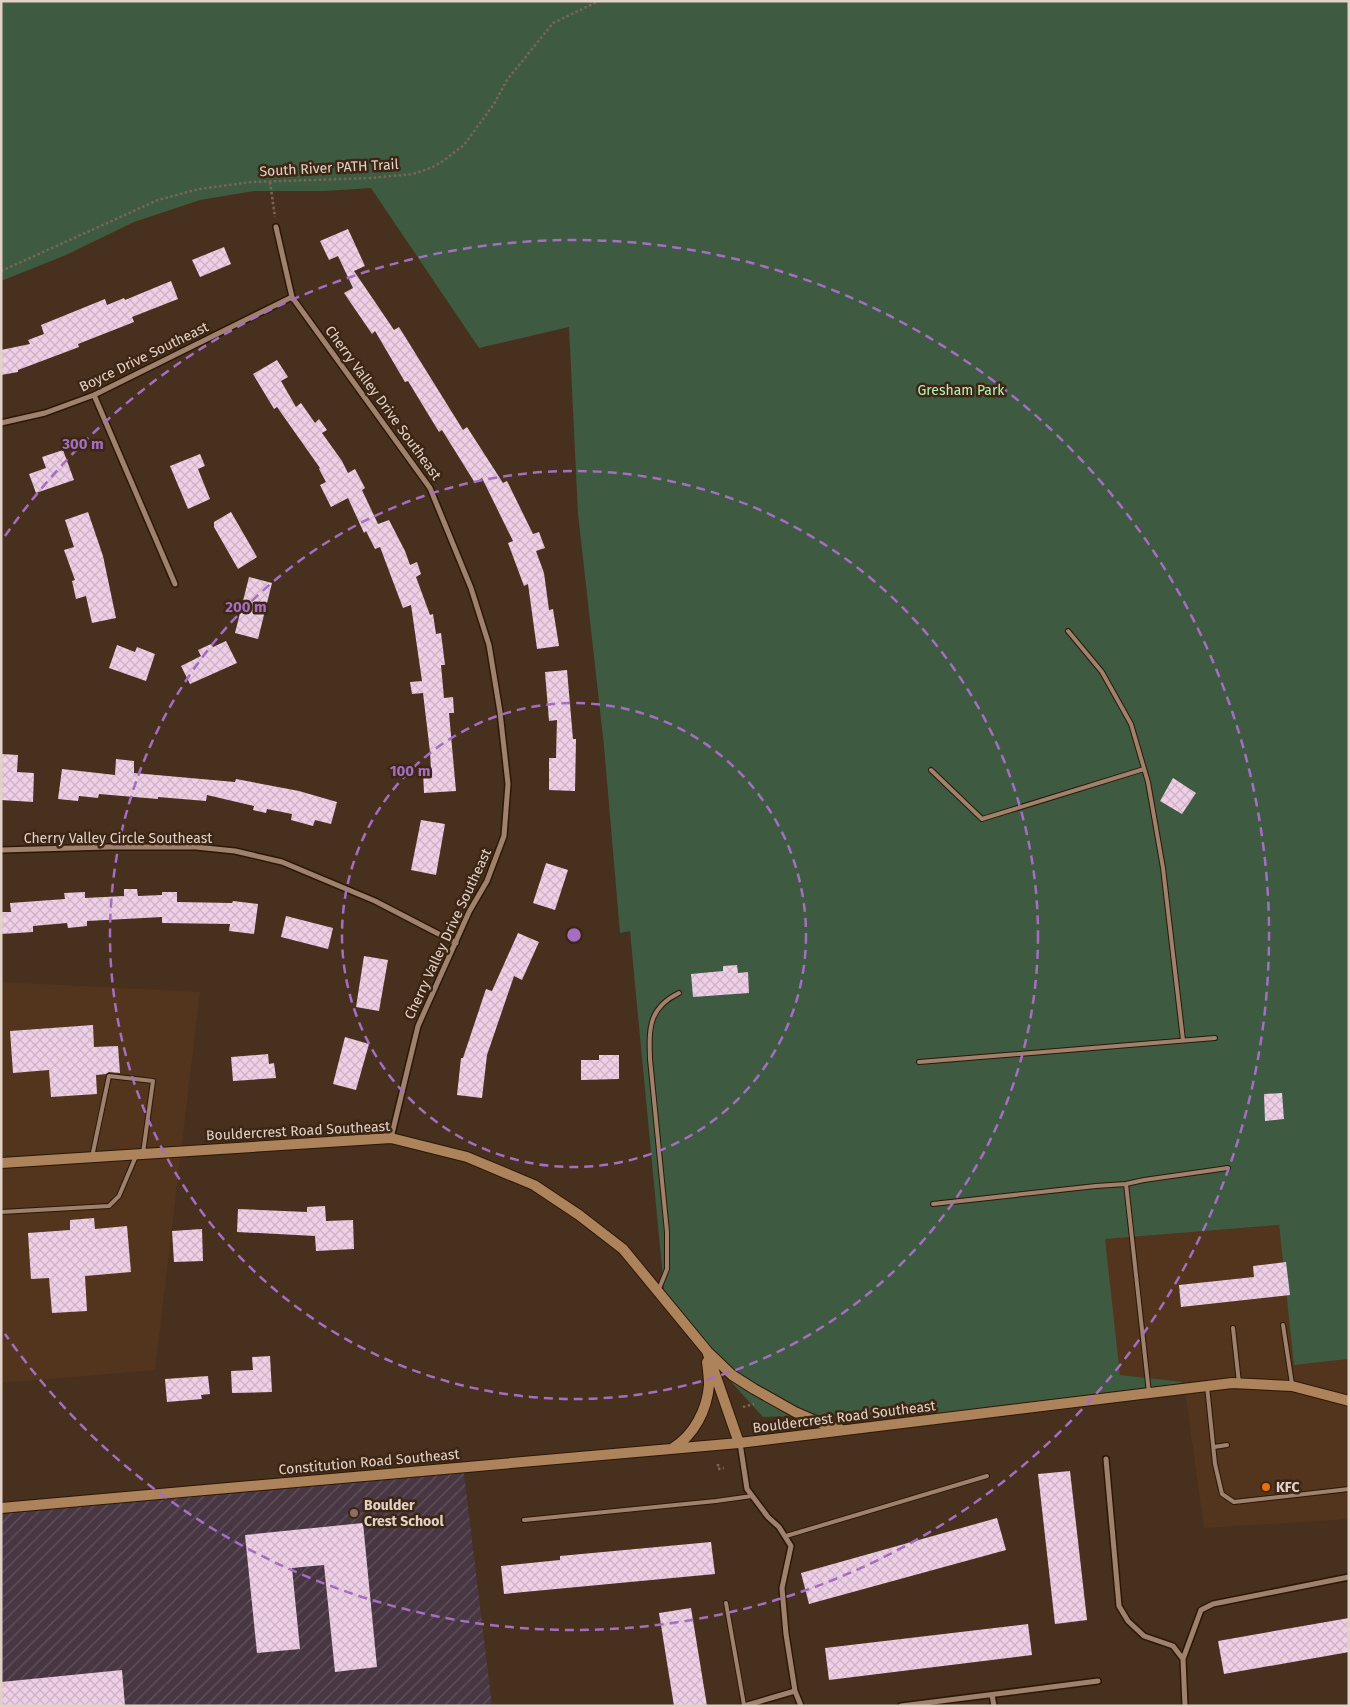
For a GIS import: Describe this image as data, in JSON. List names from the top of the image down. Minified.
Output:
{"streets":{"street":["Boyce Drive Southeast","Cherry Valley Drive Southeast","Cherry Valley Circle Southeast","Bouldercrest Road Southeast","Constitution Road Southeast"],"path":["South River PATH Trail"]},"crossings":[["Boyce Drive Southeast","Cherry Valley Drive Southeast"],["Cherry Valley Drive Southeast","Cherry Valley Circle Southeast"],["Cherry Valley Drive Southeast","Bouldercrest Road Southeast"],["Bouldercrest Road Southeast","Constitution Road Southeast"]],"parks":["Gresham Park"],"places":["KFC","Boulder Crest School"],"rings":["300 m","200 m","100 m"]}
